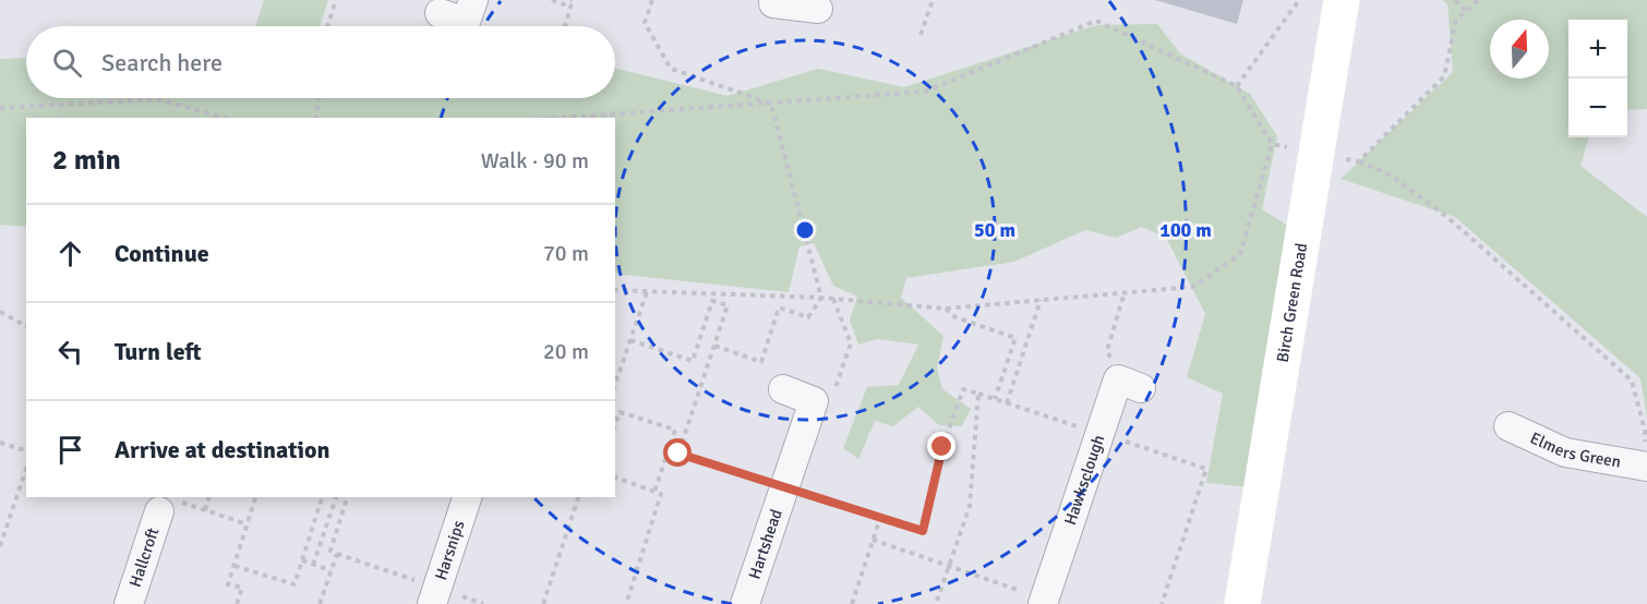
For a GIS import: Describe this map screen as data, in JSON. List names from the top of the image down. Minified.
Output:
{"streets":{"street":["Birch Green Road","Elmers Green","Hawksclough","Hartshead","Harsnips","Hallcroft"]},"north":"top","page":{"map_buttons":["+","−"],"search":"Search here","heading":["2 min","Walk · 90 m"],"list":[["Continue","70 m"],["Turn left","20 m"],"Arrive at destination"]},"rings":["50 m","100 m"]}
